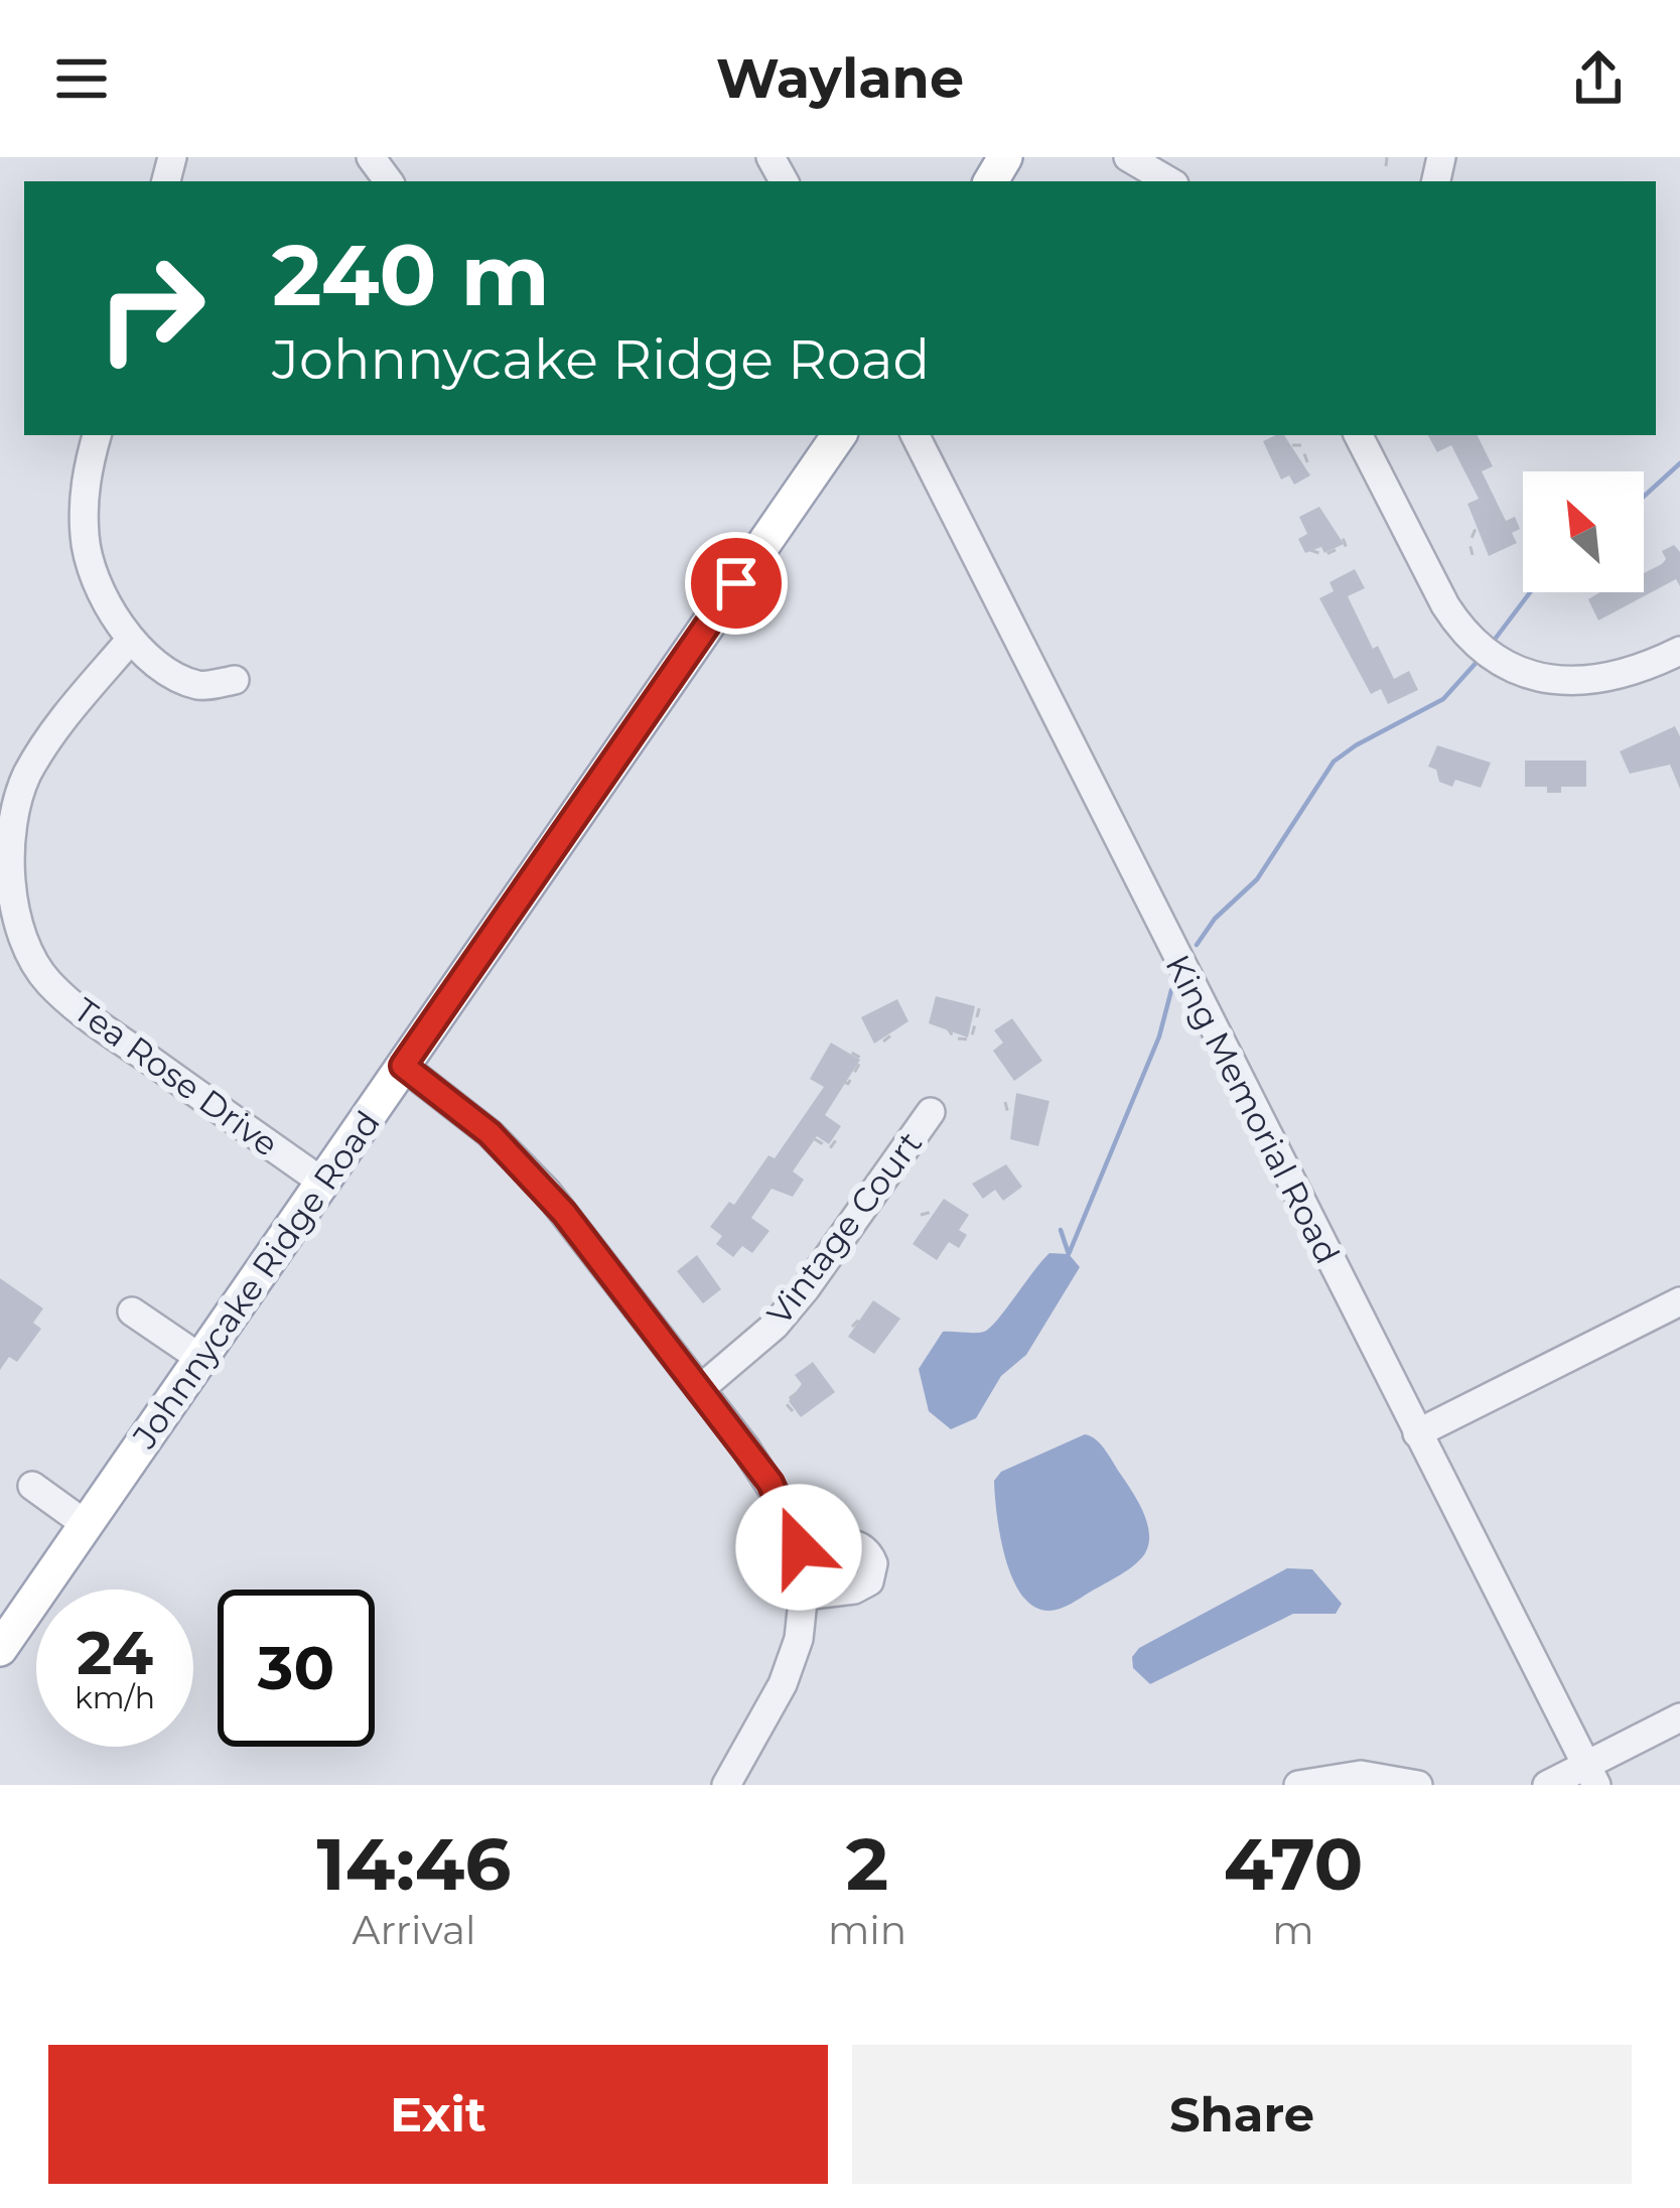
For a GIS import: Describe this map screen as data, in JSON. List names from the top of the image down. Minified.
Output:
{"streets":{"main road":["Johnnycake Ridge Road"],"street":["Tea Rose Drive","King Memorial Road","Vintage Court"]},"crossings":[["Tea Rose Drive","Johnnycake Ridge Road"]],"north":"top left","page":{"header":"Waylane","turn":["240 m","Johnnycake Ridge Road"],"speed":"24 km/h","limit":"30","eta":["14:46","Arrival","2","min","470","m"],"buttons":["Exit","Share"]}}
